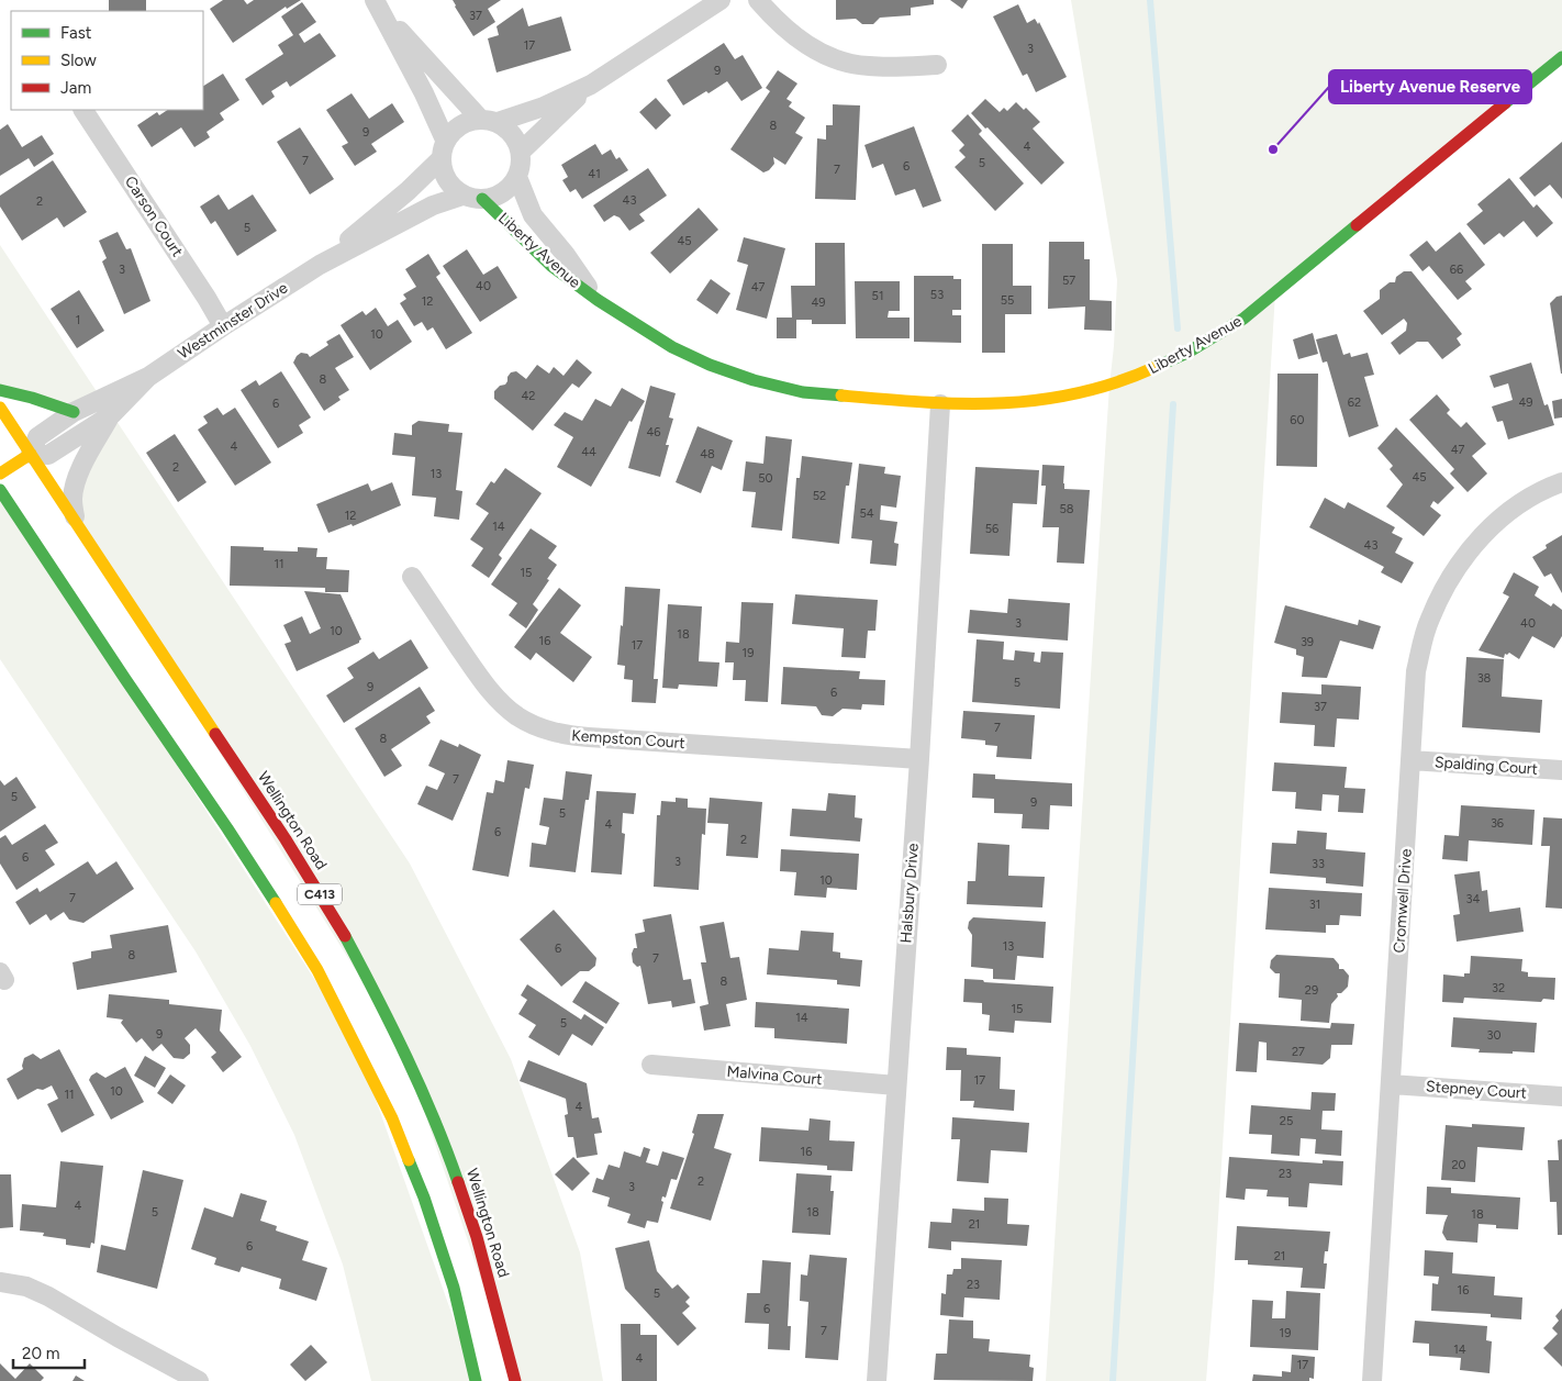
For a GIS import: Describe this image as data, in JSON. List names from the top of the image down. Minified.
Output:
{"streets":{"main road":["Liberty Avenue","Wellington Road","C413"],"street":["Carson Court","Westminster Drive","Kempston Court","Spalding Court","Halsbury Drive","Cromwell Drive","Malvina Court","Stepney Court"]},"crossings":[["Carson Court","Westminster Drive"],["Liberty Avenue","Westminster Drive"],["Liberty Avenue","Halsbury Drive"],["Westminster Drive","Wellington Road"],["Kempston Court","Halsbury Drive"],["Spalding Court","Cromwell Drive"],["Halsbury Drive","Malvina Court"],["Cromwell Drive","Stepney Court"]],"places":["Liberty Avenue Reserve"],"house_numbers":["37","17","3","9","8","9","4","7","5","6","7","41","43","2","5","45","3","66","57","40","47","53","51","55","12","49","1","10","8","42","62","49","6","60","46","4","47","44","48","2","13","45","50","52","58","54","12","14","56","43","11","15","3","40","10","18","16","39","17","19","38","5","9","6","37","7","8","7","5","9","5","36","4","6","2","6","3","33","10","7","34","31","13","6","8","7","8","32","29","15","14","5","9","30","27","17","10","11","4","25","16","20","23","2","3","4","5","18","18","21","6","21","23","16","5","6","7","19","14","4","17"],"legend":["Fast","Slow","Jam"],"scale_bar":"20 m"}
